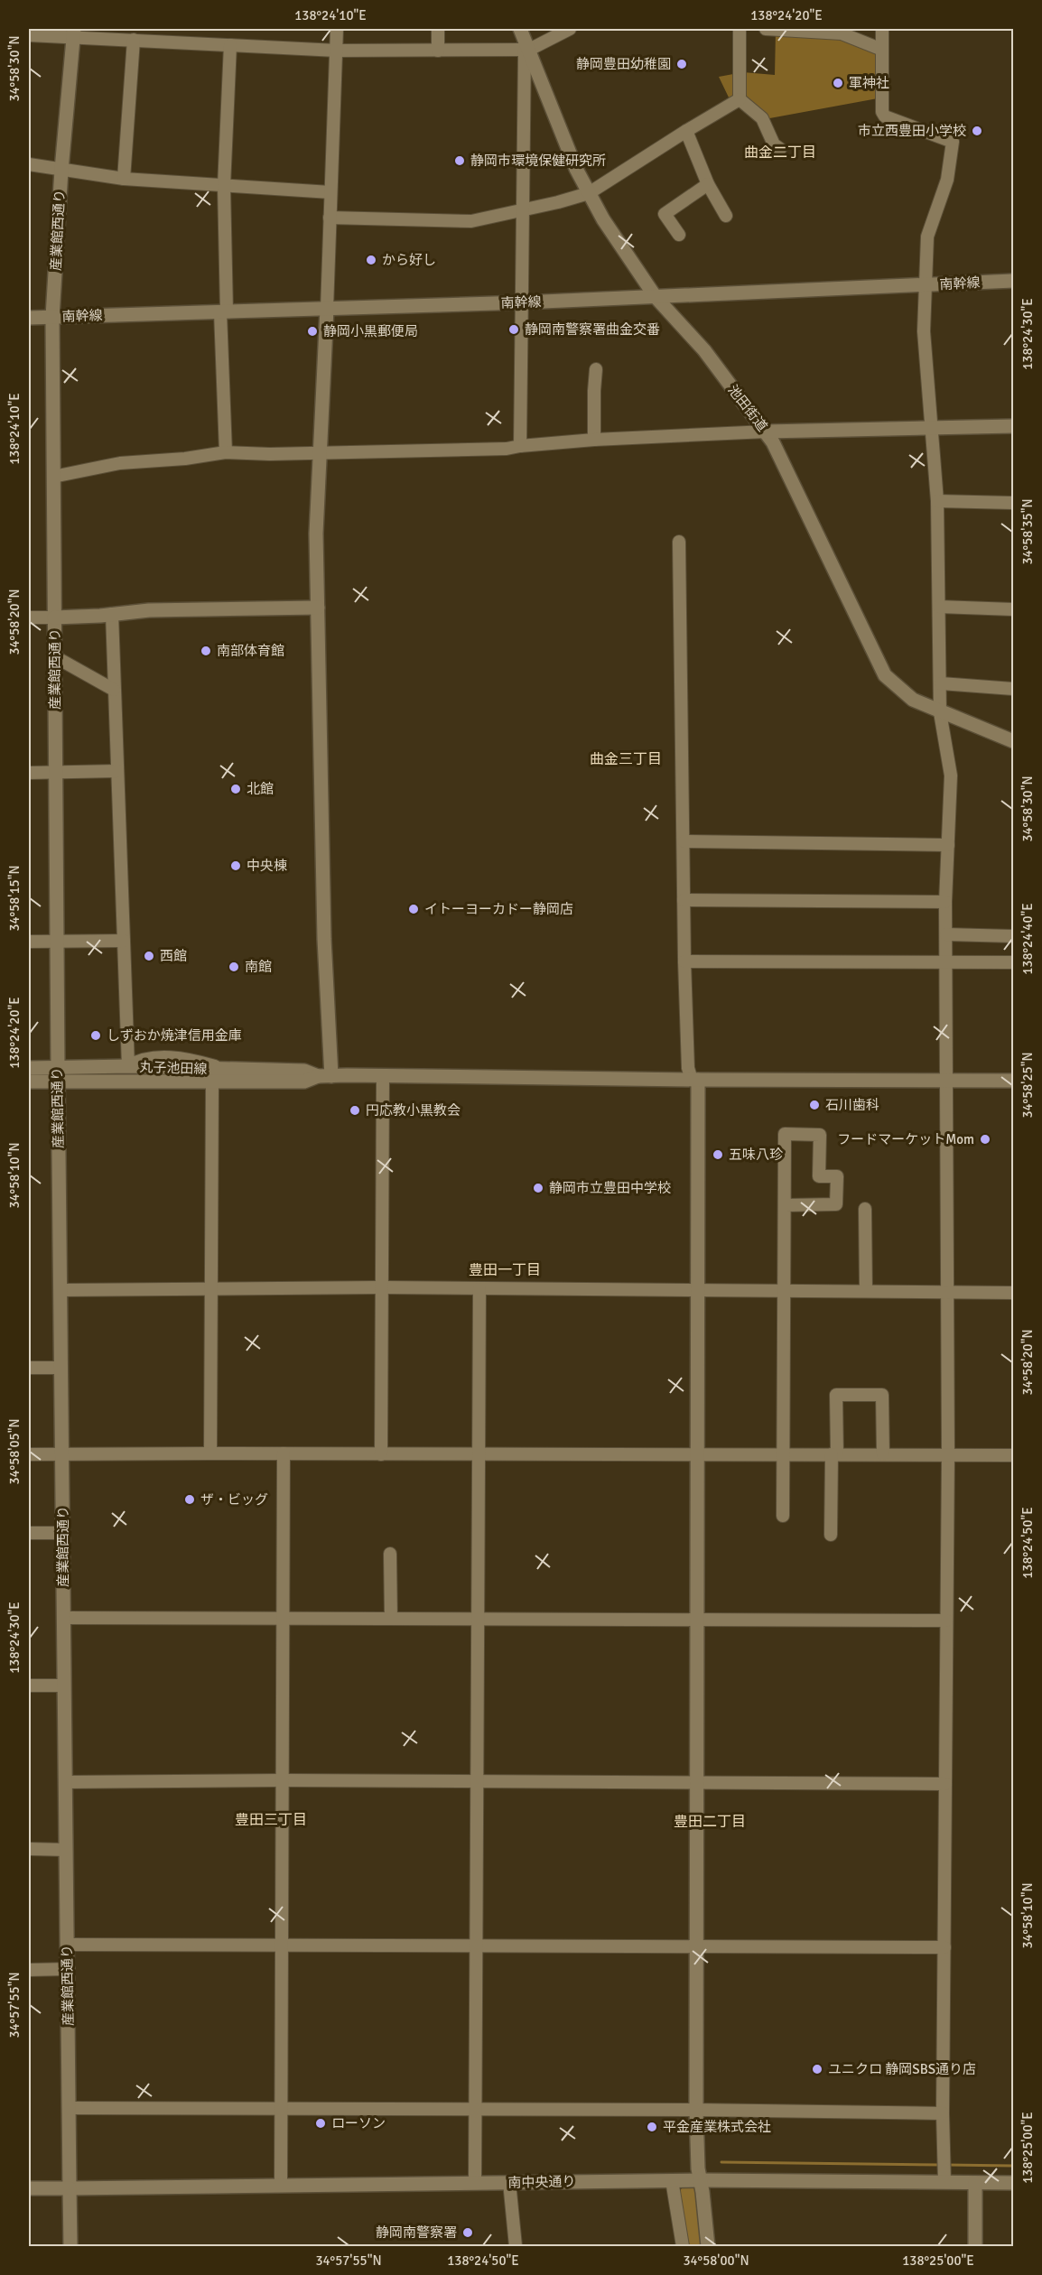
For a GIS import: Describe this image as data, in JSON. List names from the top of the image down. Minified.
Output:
{"streets":{"street":["産業館西通り","南幹線","池田街道","丸子池田線","南中央通り"]},"crossings":[["産業館西通り","南幹線"],["産業館西通り","丸子池田線"],["産業館西通り","南中央通り"],["南幹線","池田街道"]],"districts":["曲金二丁目","曲金三丁目","豊田一丁目","豊田三丁目","豊田二丁目"],"places":["静岡豊田幼稚園","軍神社","市立西豊田小学校","静岡市環境保健研究所","から好し","静岡南警察署曲金交番","静岡小黒郵便局","南部体育館","北館","中央棟","イトーヨーカドー静岡店","西館","南館","しずおか焼津信用金庫","石川歯科","円応教小黒教会","フードマーケットMom","五味八珍","静岡市立豊田中学校","ザ・ビッグ","ユニクロ 静岡SBS通り店","ローソン","平金産業株式会社","静岡南警察署"],"coordinates":["138°24'10\"E","138°24'20\"E","34°58'30\"N","138°24'30\"E","34°58'35\"N","34°58'20\"N","34°58'15\"N","138°24'40\"E","34°58'25\"N","34°58'10\"N","34°58'05\"N","138°24'50\"E","34°57'55\"N","138°25'00\"E","34°58'00\"N"]}
